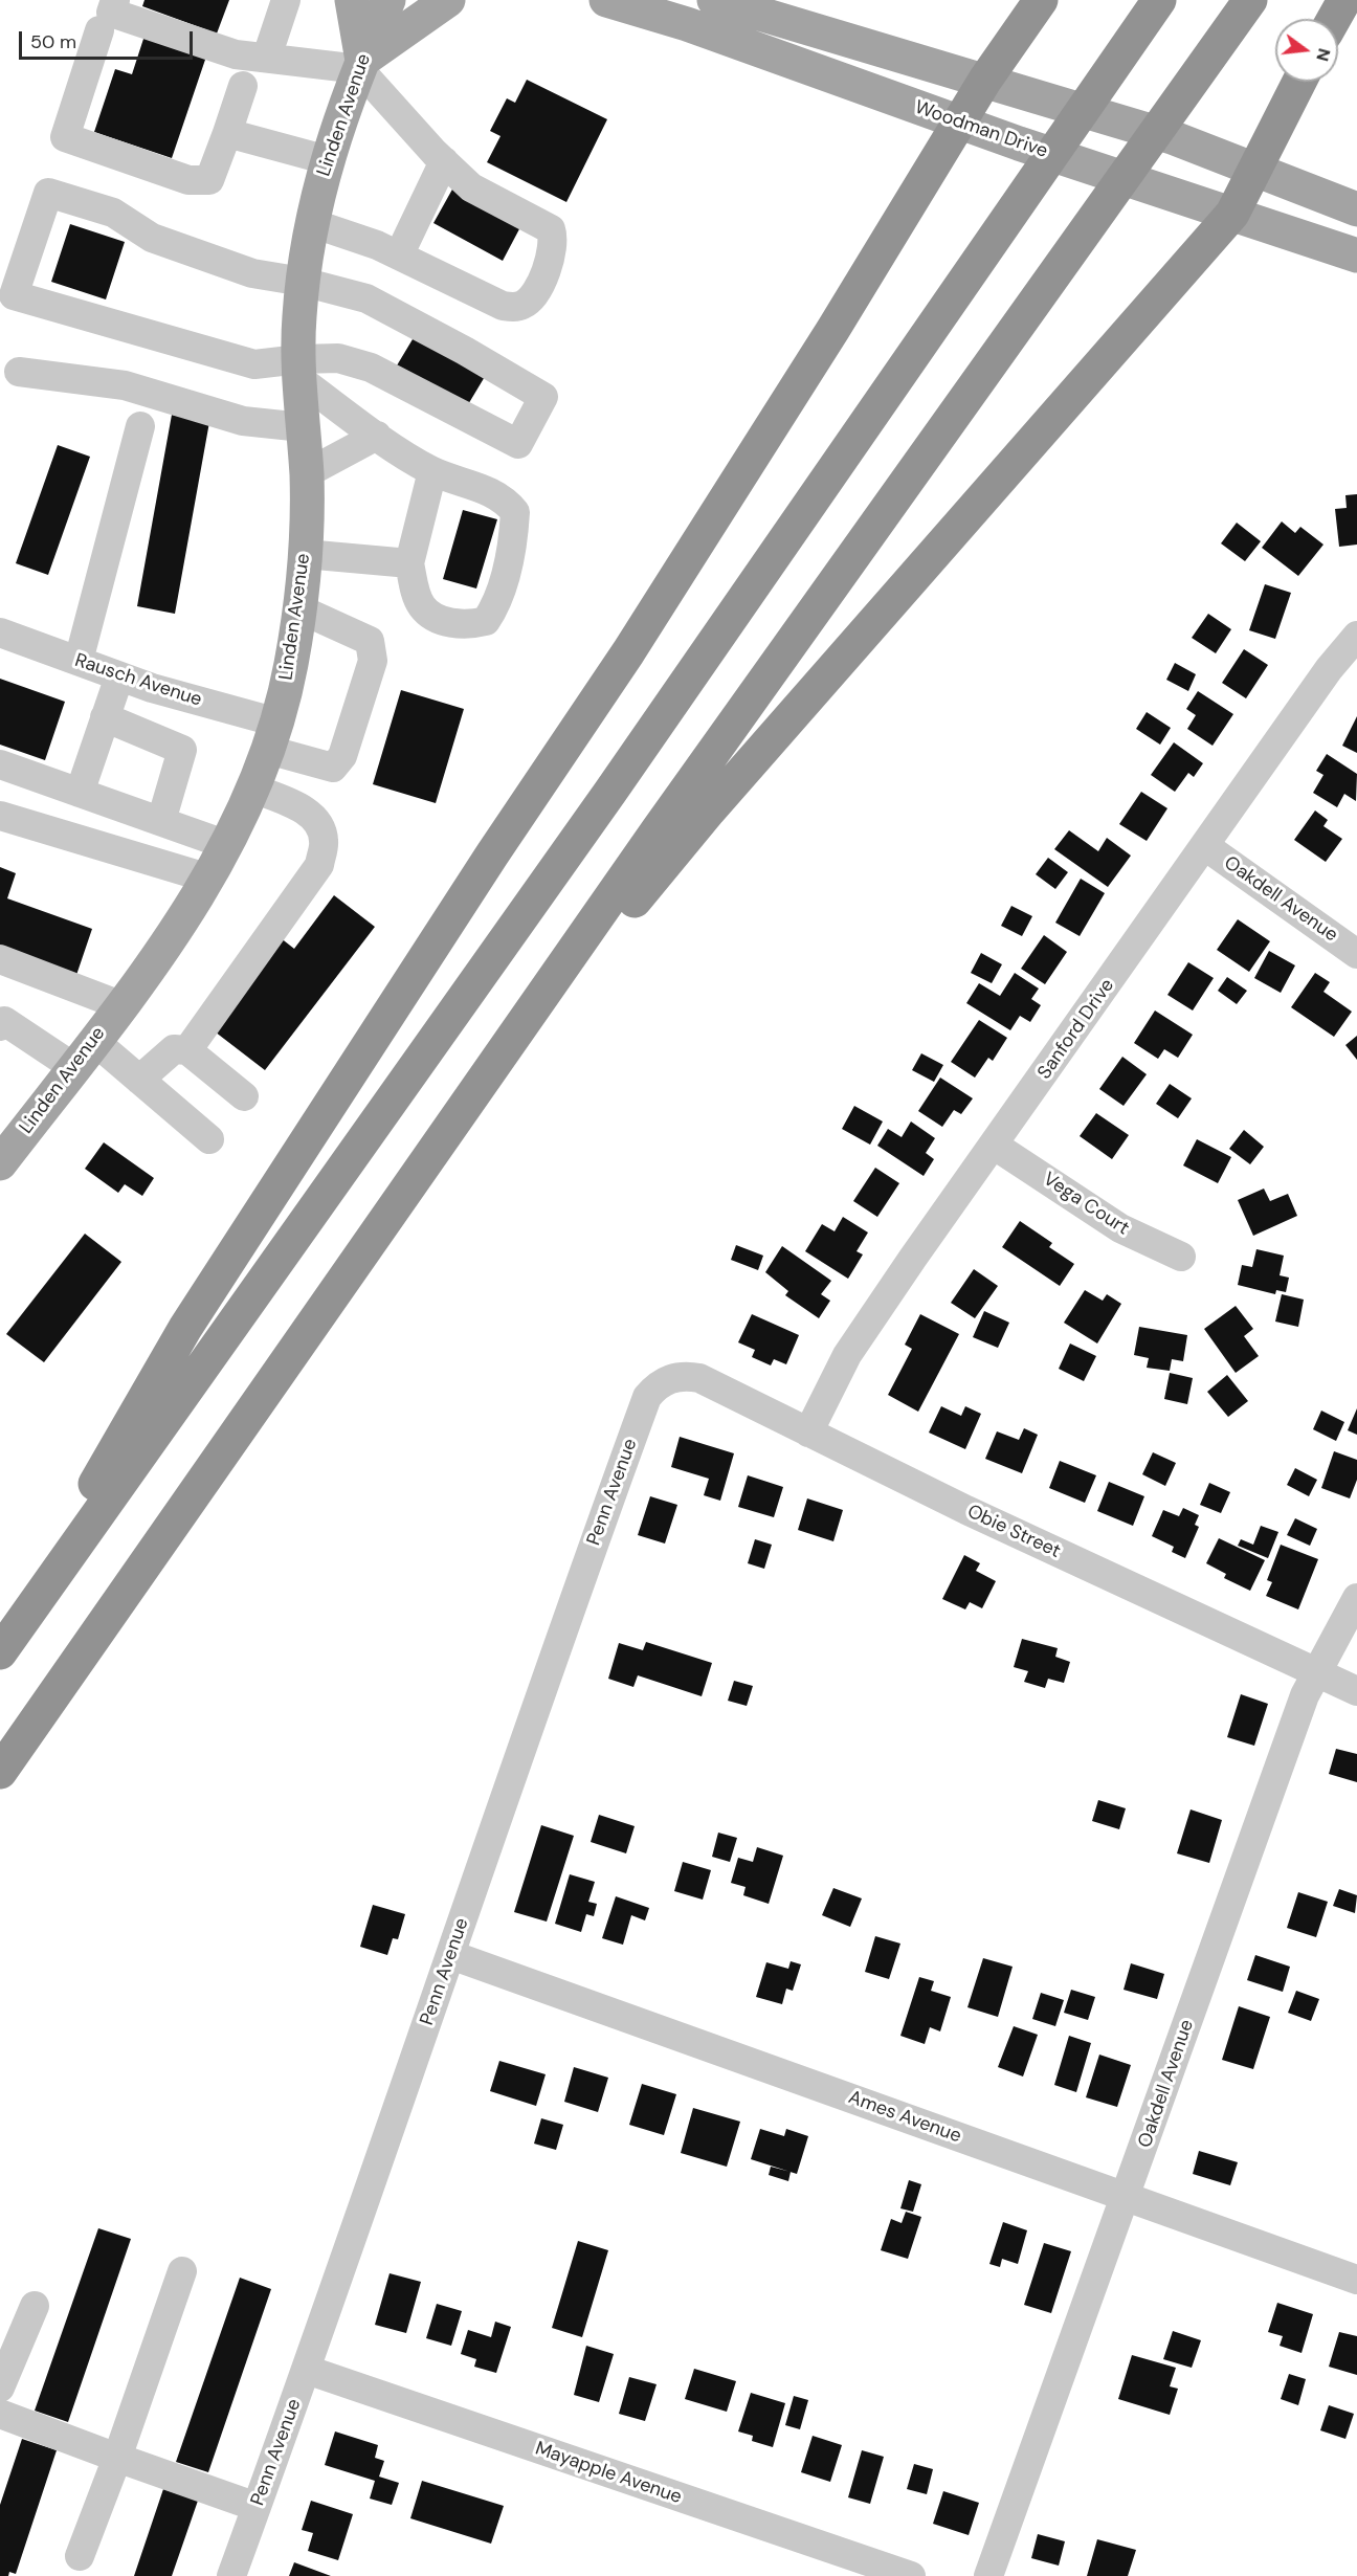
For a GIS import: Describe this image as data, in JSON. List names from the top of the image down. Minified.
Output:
{"streets":{"main road":["Linden Avenue","Woodman Drive"],"street":["Rausch Avenue","Oakdell Avenue","Sanford Drive","Vega Court","Penn Avenue","Obie Street","Ames Avenue","Mayapple Avenue"]},"crossings":[["Linden Avenue","Rausch Avenue"],["Oakdell Avenue","Sanford Drive"],["Oakdell Avenue","Obie Street"],["Oakdell Avenue","Ames Avenue"],["Sanford Drive","Vega Court"],["Sanford Drive","Obie Street"],["Penn Avenue","Obie Street"],["Penn Avenue","Ames Avenue"],["Penn Avenue","Mayapple Avenue"]],"scale_bar":"50 m","north":"right"}
